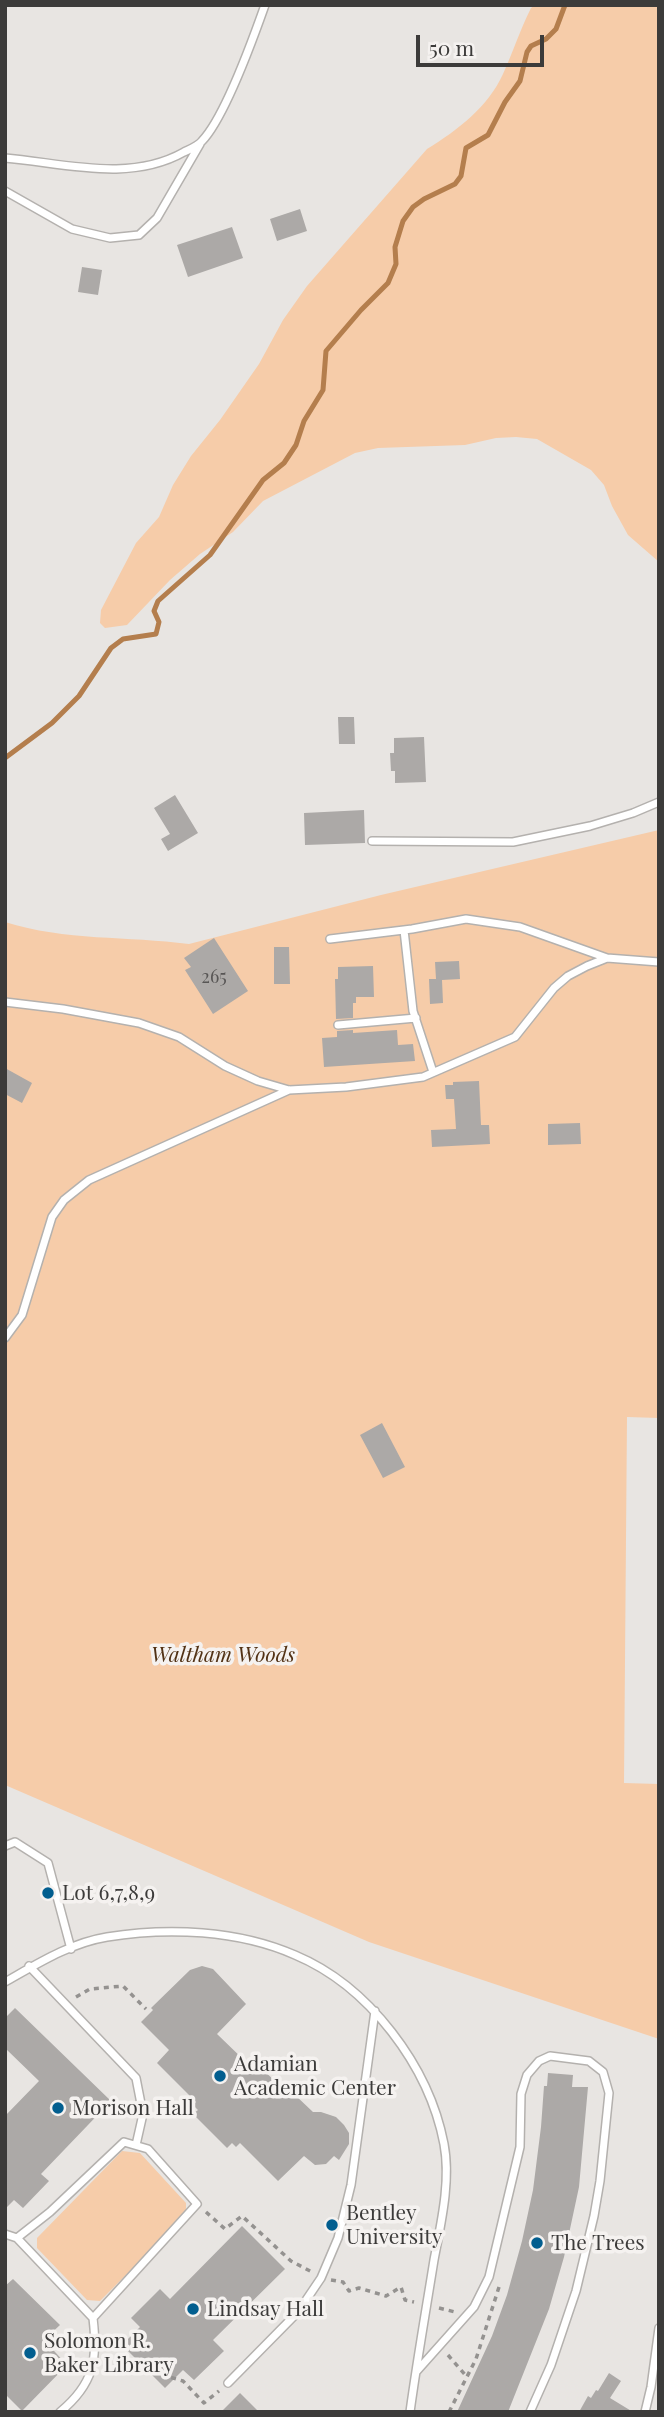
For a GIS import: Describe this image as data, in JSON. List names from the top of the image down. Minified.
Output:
{"parks":["Waltham Woods"],"places":["Lot 6,7,8,9","Adamian Academic Center","Morison Hall","Bentley University","The Trees","Lindsay Hall","Solomon R. Baker Library"],"house_numbers":["265"],"scale_bar":"50 m"}
